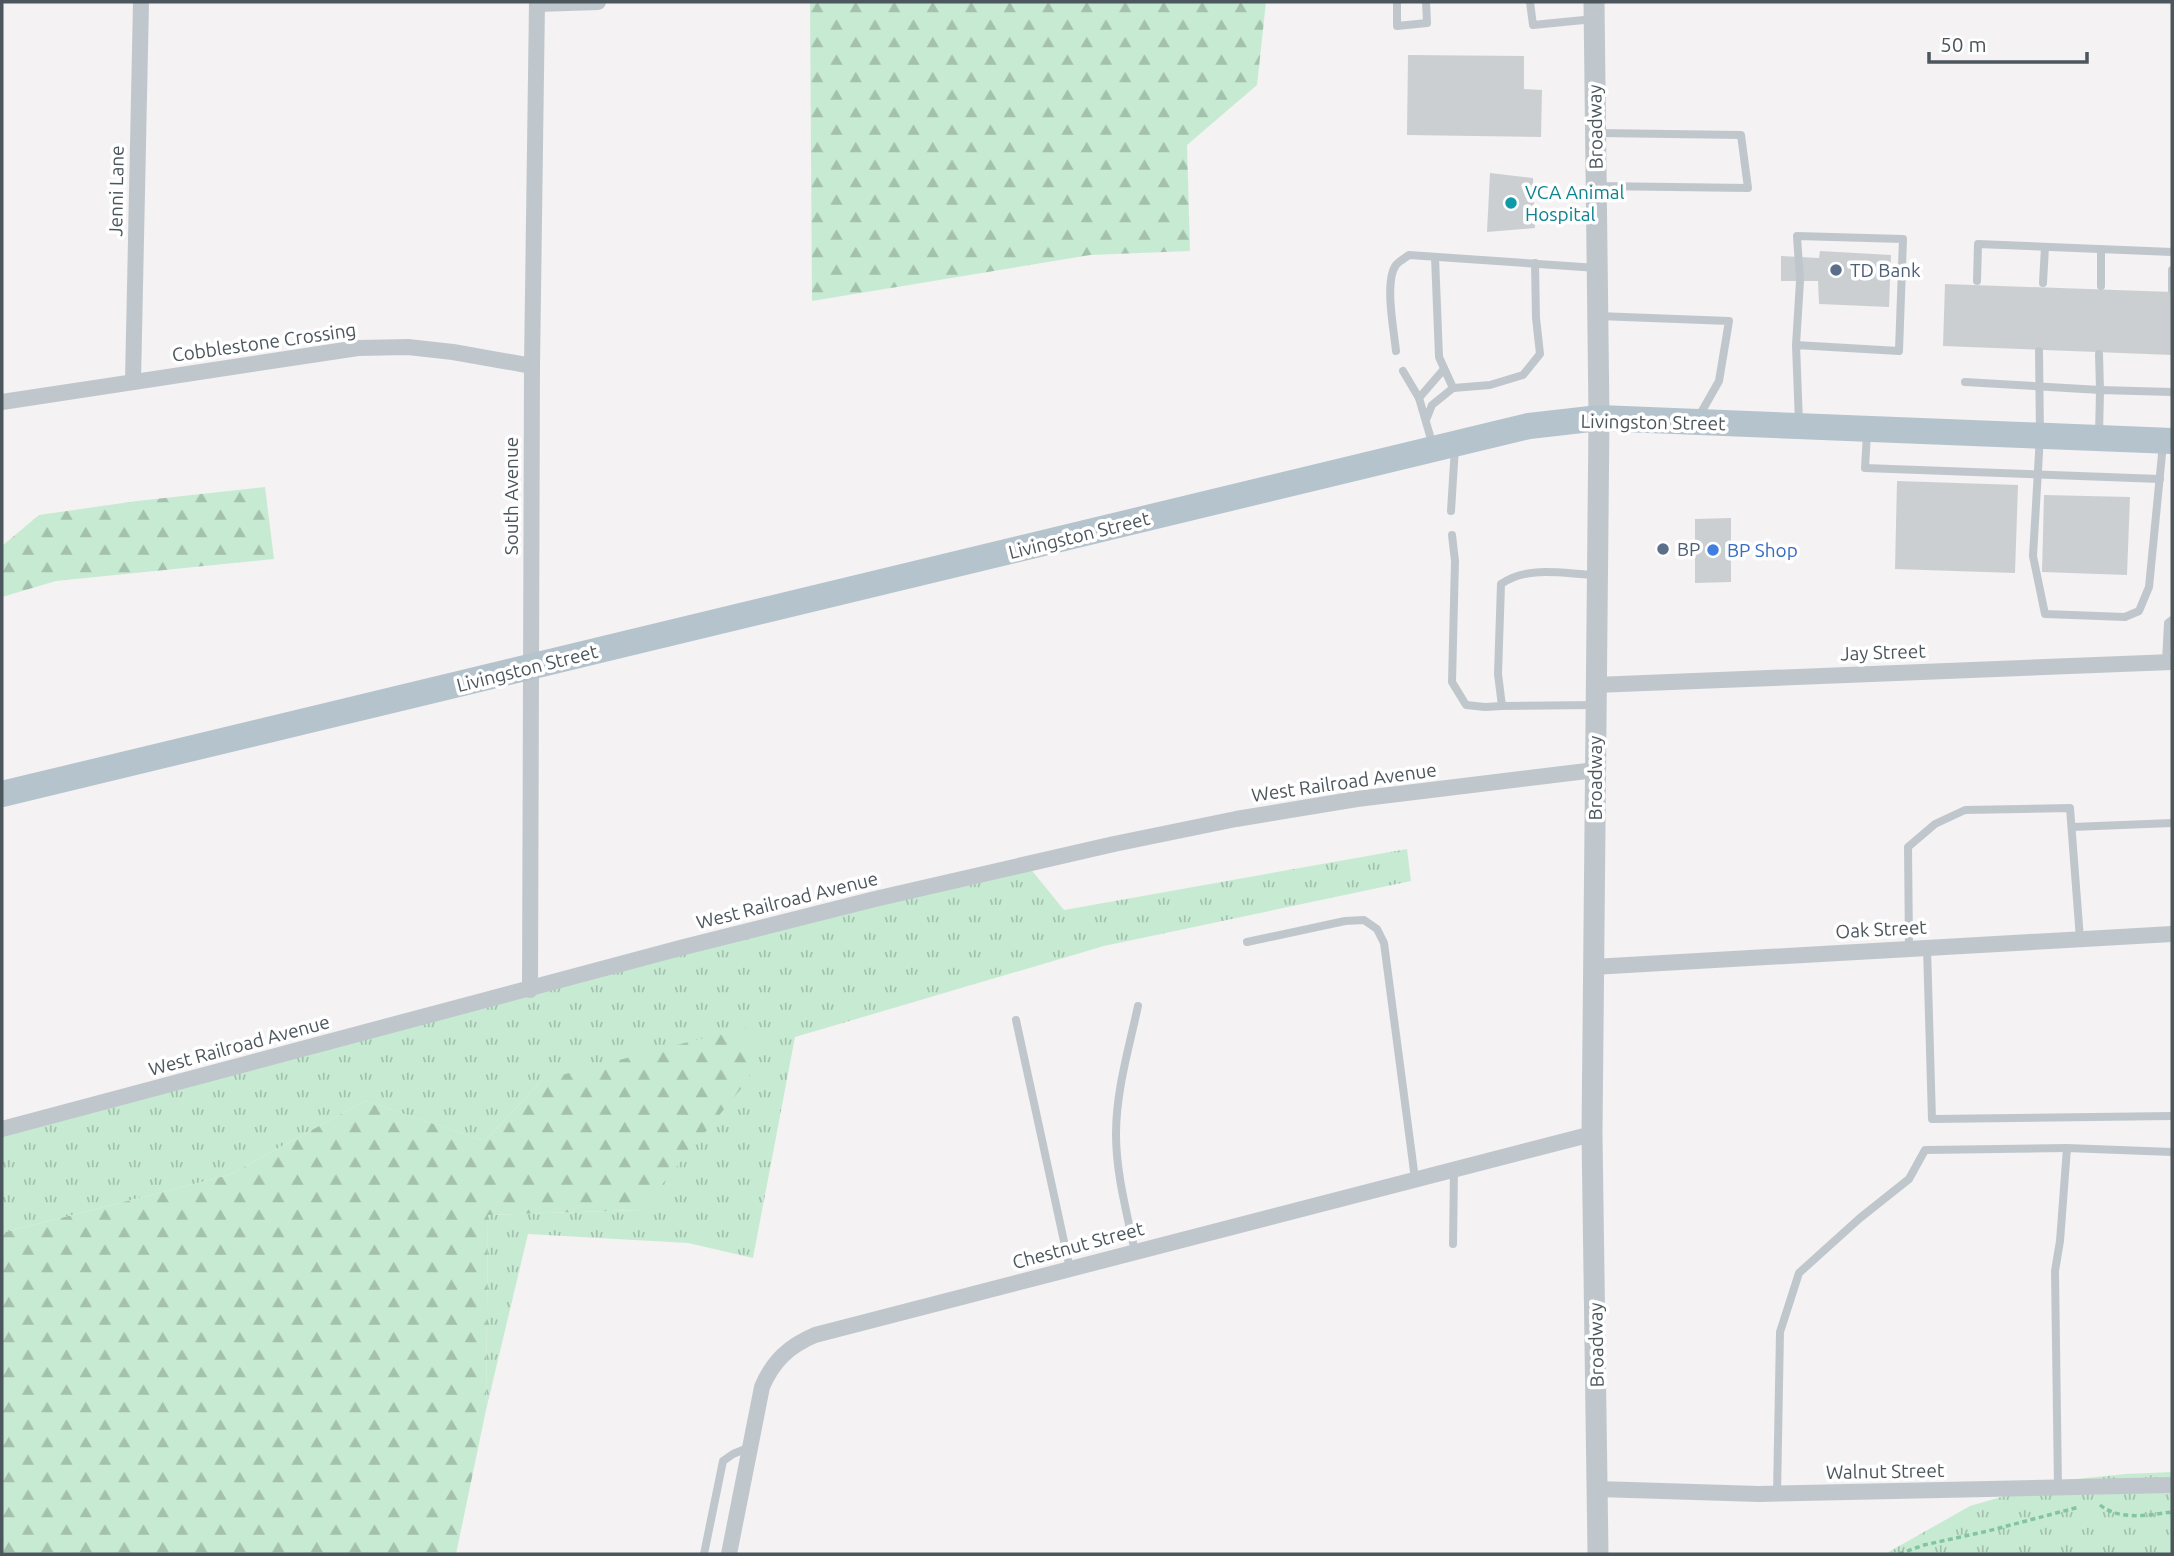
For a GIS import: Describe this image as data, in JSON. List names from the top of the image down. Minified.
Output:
{"streets":{"main road":["Livingston Street"],"street":["Broadway","Jenni Lane","Cobblestone Crossing","South Avenue","Jay Street","West Railroad Avenue","Oak Street","Chestnut Street","Walnut Street"]},"crossings":[["Broadway","Livingston Street"],["Broadway","Jay Street"],["Broadway","West Railroad Avenue"],["Broadway","Oak Street"],["Broadway","Chestnut Street"],["Broadway","Walnut Street"],["Jenni Lane","Cobblestone Crossing"],["Cobblestone Crossing","South Avenue"],["Livingston Street","South Avenue"],["South Avenue","West Railroad Avenue"]],"places":["VCA Animal Hospital","TD Bank","BP","BP Shop"],"scale_bar":"50 m"}
